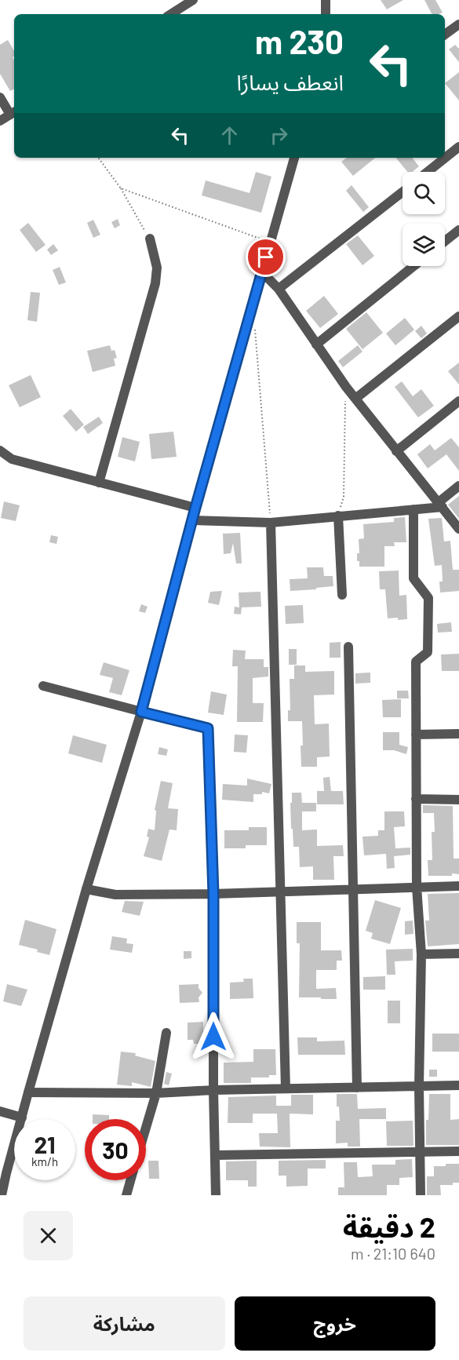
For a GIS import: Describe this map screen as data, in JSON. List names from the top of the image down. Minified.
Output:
{"page":{"turn":["230 m","انعطف يسارًا"],"speed":"21 km/h","limit":"30","heading":["2 دقيقة","640 m · 21:10"],"buttons":["خروج","مشاركة"]}}
